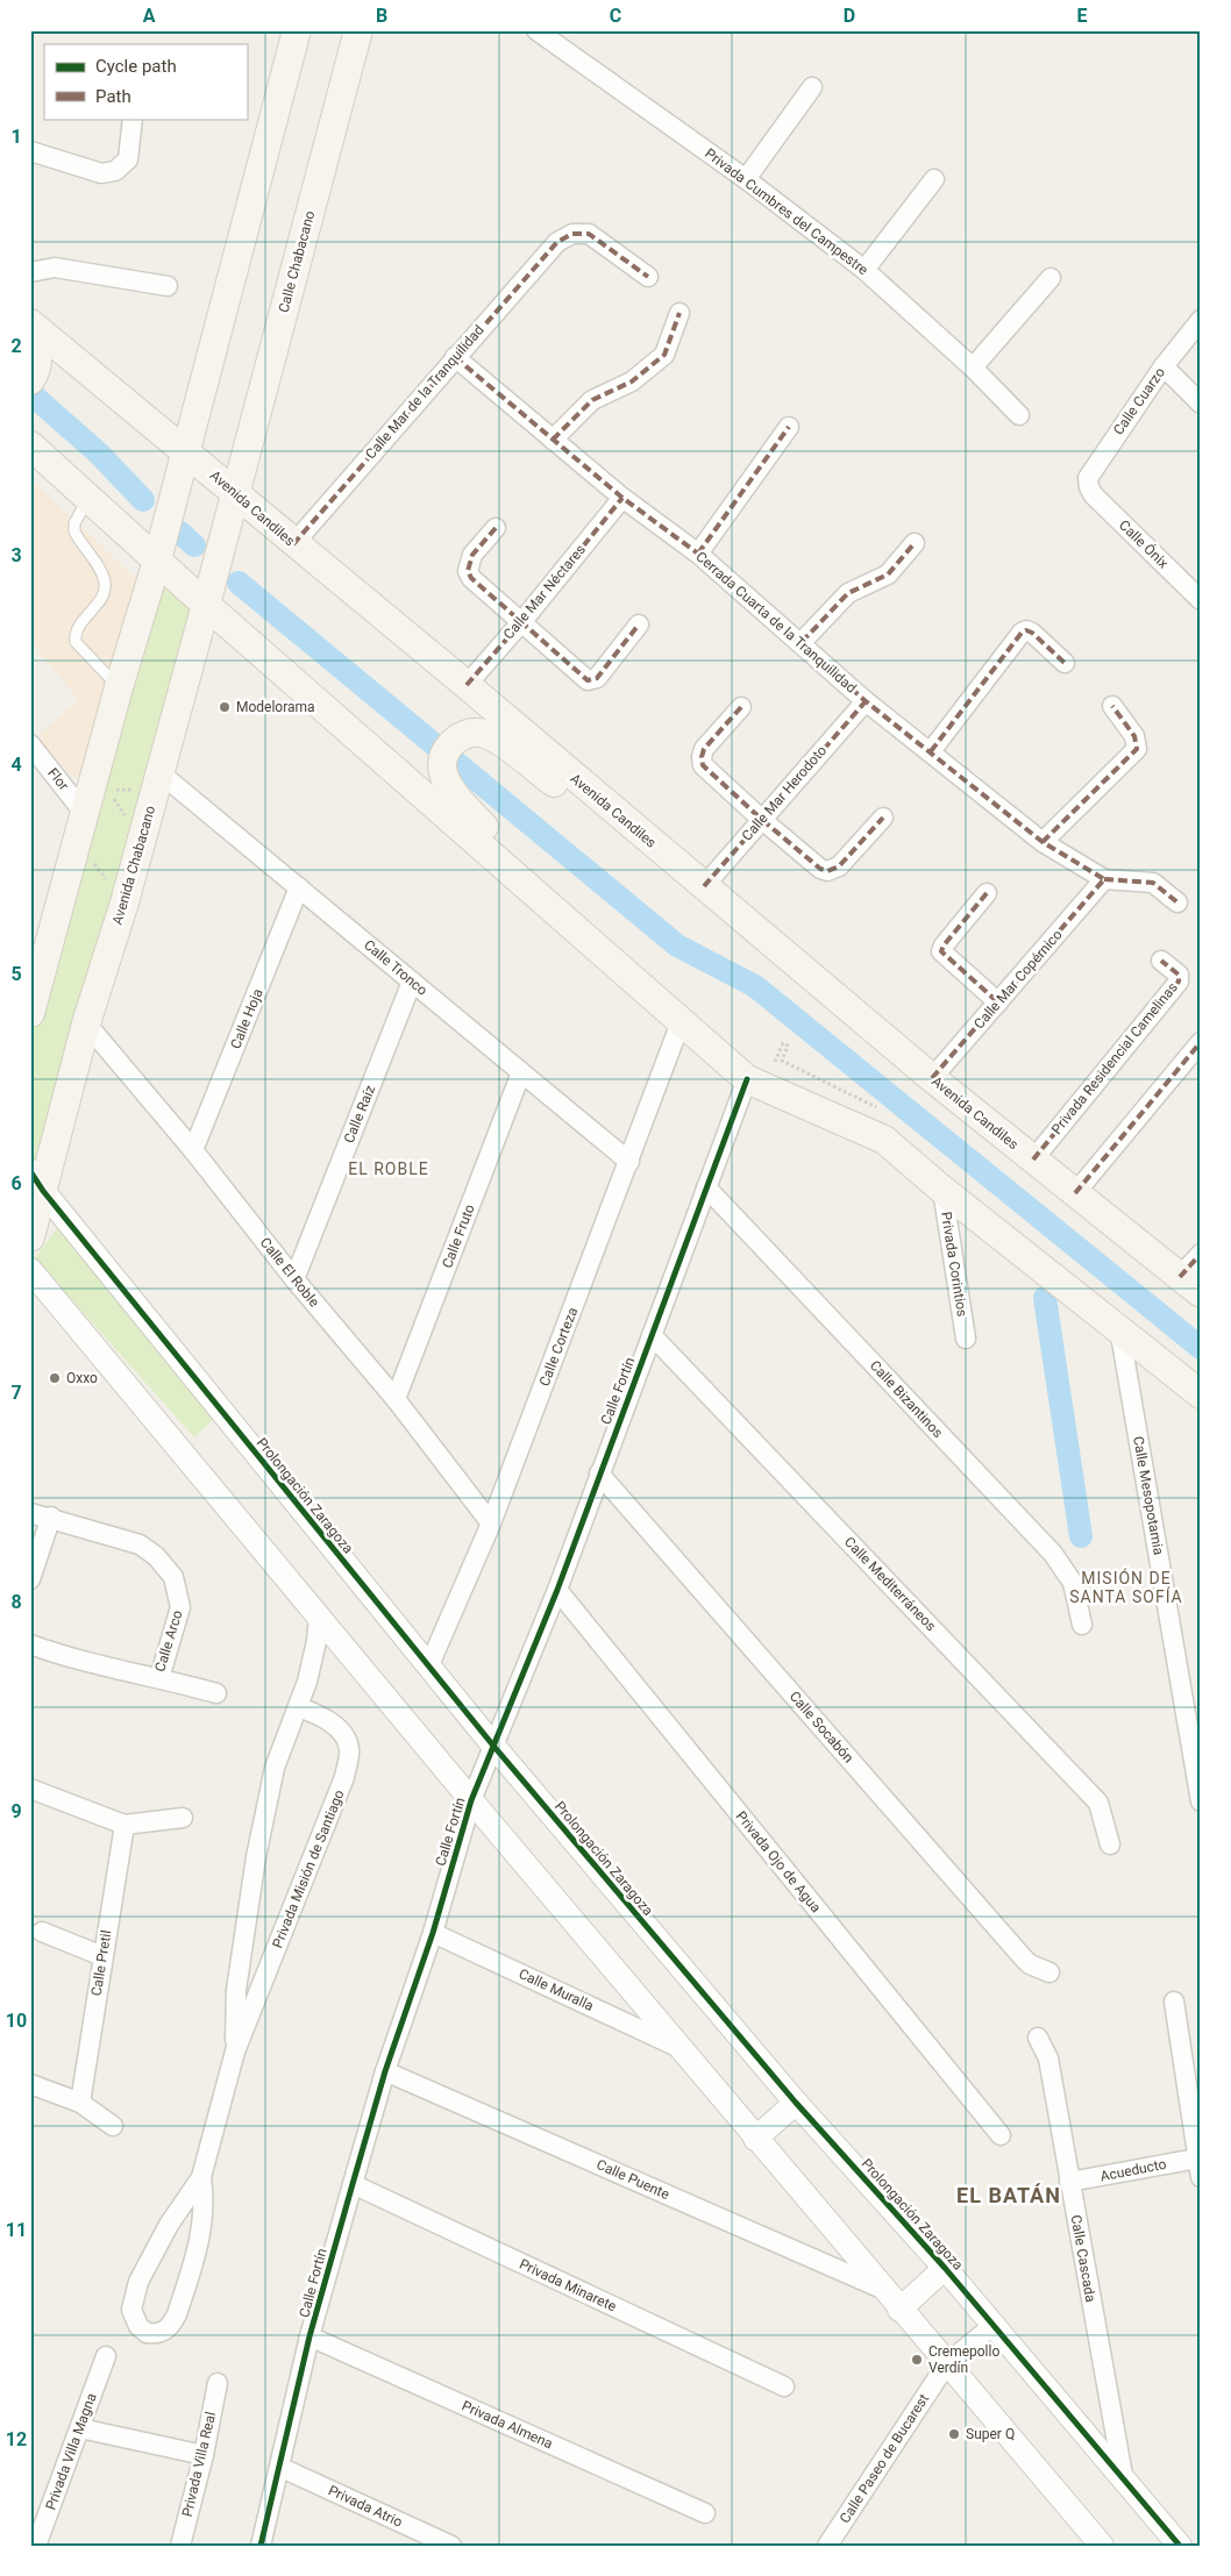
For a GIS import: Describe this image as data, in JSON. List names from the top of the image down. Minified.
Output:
{"streets":{"main road":["Calle Chabacano","Avenida Candiles","Avenida Chabacano"],"street":["Privada Cumbres del Campestre","Calle Mar de la Tranquilidad","Calle Cuarzo","Calle Ónix","Calle Mar Néctares","Cerrada Cuarta de la Tranquilidad","Flor","Calle Mar Herodoto","Calle Tronco","Calle Mar Copérnico","Calle Hoja","Privada Residencial Camelinas","Calle Raíz","Calle Fruto","Privada Corintios","Calle El Roble","Calle Corteza","Calle Fortín","Calle Bizantinos","Prolongación Zaragoza","Calle Mesopotamia","Calle Mediterráneos","Calle Arco","Calle Socabón","Privada Ojo de Agua","Privada Misión de Santiago","Calle Pretil","Calle Muralla","Acueducto","Calle Puente","Calle Cascada","Privada Minarete","Privada Almena","Privada Villa Magna","Calle Paseo de Bucarest","Privada Villa Real","Privada Atrio"]},"crossings":[["Calle Chabacano","Avenida Candiles"],["Calle Chabacano","Avenida Chabacano"],["Calle Mar de la Tranquilidad","Avenida Candiles"],["Calle Mar de la Tranquilidad","Cerrada Cuarta de la Tranquilidad"],["Calle Cuarzo","Calle Ónix"],["Avenida Candiles","Calle Mar Néctares"],["Avenida Candiles","Calle Mar Herodoto"],["Avenida Candiles","Avenida Chabacano"],["Avenida Candiles","Calle Mar Copérnico"],["Avenida Candiles","Privada Residencial Camelinas"],["Calle Mar Néctares","Cerrada Cuarta de la Tranquilidad"],["Cerrada Cuarta de la Tranquilidad","Calle Mar Herodoto"],["Cerrada Cuarta de la Tranquilidad","Calle Mar Copérnico"],["Avenida Chabacano","Calle Tronco"],["Avenida Chabacano","Calle El Roble"],["Avenida Chabacano","Prolongación Zaragoza"],["Calle Tronco","Calle Hoja"],["Calle Tronco","Calle Raíz"],["Calle Tronco","Calle Fruto"],["Calle Tronco","Calle Corteza"],["Calle Hoja","Calle El Roble"],["Calle Raíz","Calle El Roble"],["Calle Fruto","Calle El Roble"],["Calle El Roble","Calle Corteza"],["Calle Corteza","Prolongación Zaragoza"],["Calle Fortín","Calle Bizantinos"],["Calle Fortín","Prolongación Zaragoza"],["Calle Fortín","Calle Mediterráneos"],["Calle Fortín","Calle Socabón"],["Calle Fortín","Privada Ojo de Agua"],["Calle Fortín","Calle Muralla"],["Calle Fortín","Calle Puente"],["Calle Fortín","Privada Minarete"],["Calle Fortín","Privada Almena"],["Calle Fortín","Privada Atrio"],["Prolongación Zaragoza","Calle Cascada"],["Prolongación Zaragoza","Calle Paseo de Bucarest"],["Acueducto","Calle Cascada"]],"districts":["EL ROBLE","MISIÓN DE SANTA SOFÍA","EL BATÁN"],"places":["Modelorama","Oxxo","Cremepollo Verdín","Super Q"],"legend":["Cycle path","Path"],"grid":{"columns":["A","B","C","D","E"],"rows":["1","2","3","4","5","6","7","8","9","10","11","12"]}}
